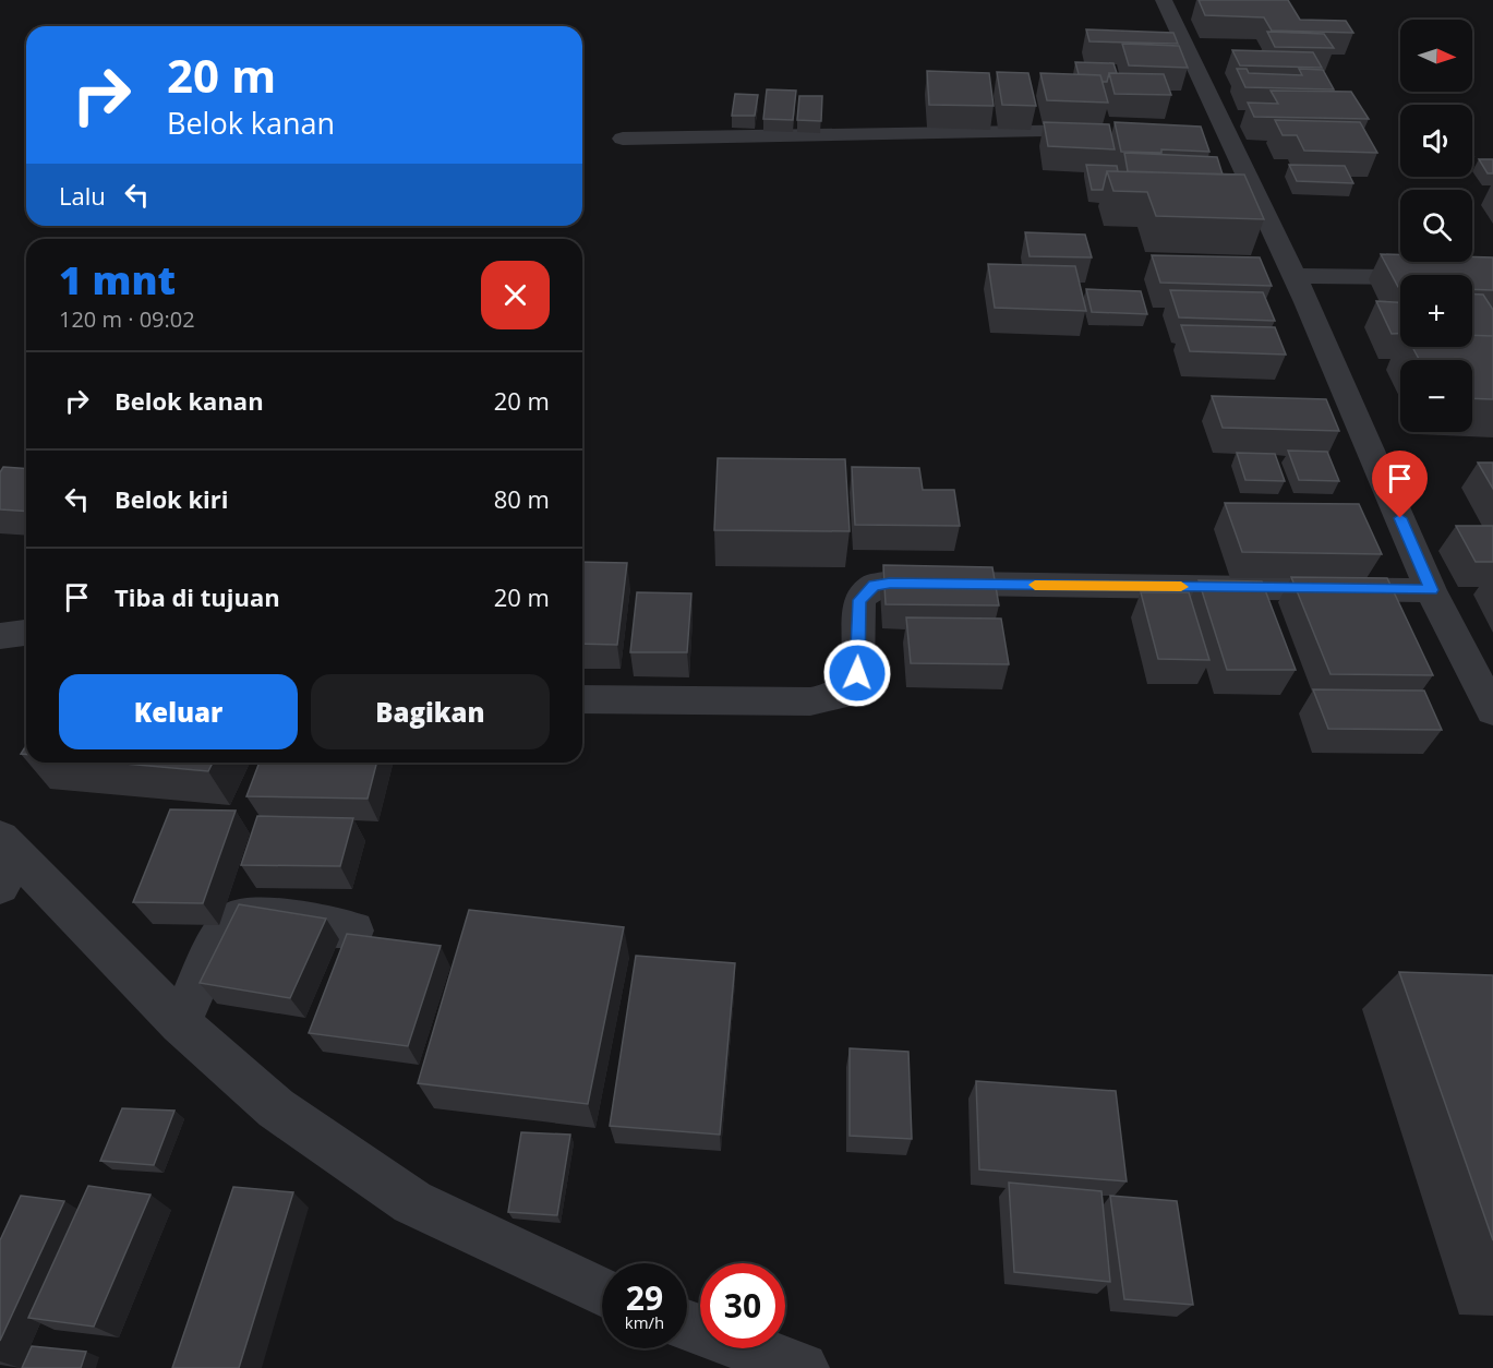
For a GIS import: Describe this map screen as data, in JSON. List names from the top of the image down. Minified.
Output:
{"north":"right","page":{"map_buttons":["+","−"],"turn":["20 m","Belok kanan"],"then":"Lalu","heading":["1 mnt","120 m · 09:02"],"list":[{"name":"Belok kanan","value":"20 m"},{"name":"Belok kiri","value":"80 m"},{"name":"Tiba di tujuan","value":"20 m"}],"buttons":["Keluar","Bagikan"],"speed":"29 km/h","limit":"30"}}
